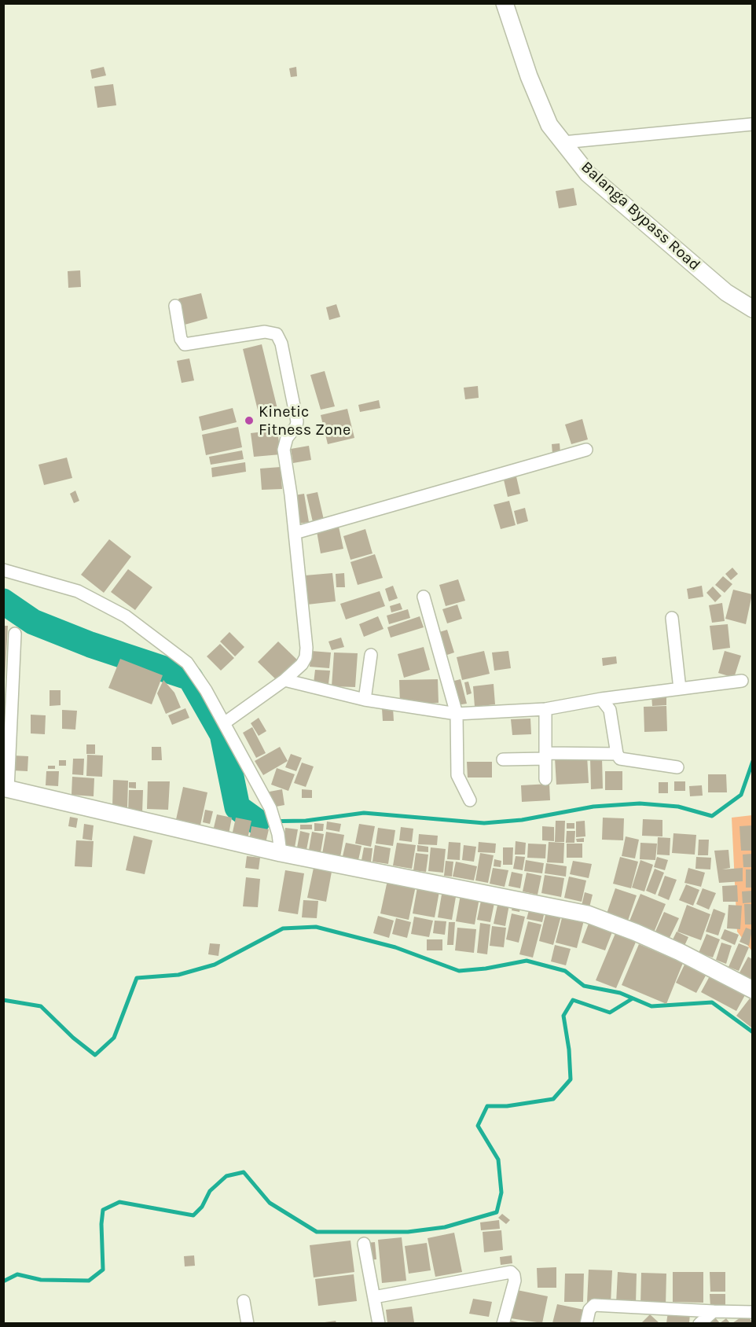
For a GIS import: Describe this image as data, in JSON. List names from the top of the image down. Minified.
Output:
{"streets":{"street":["Balanga Bypass Road"]},"places":["Kinetic Fitness Zone"]}
